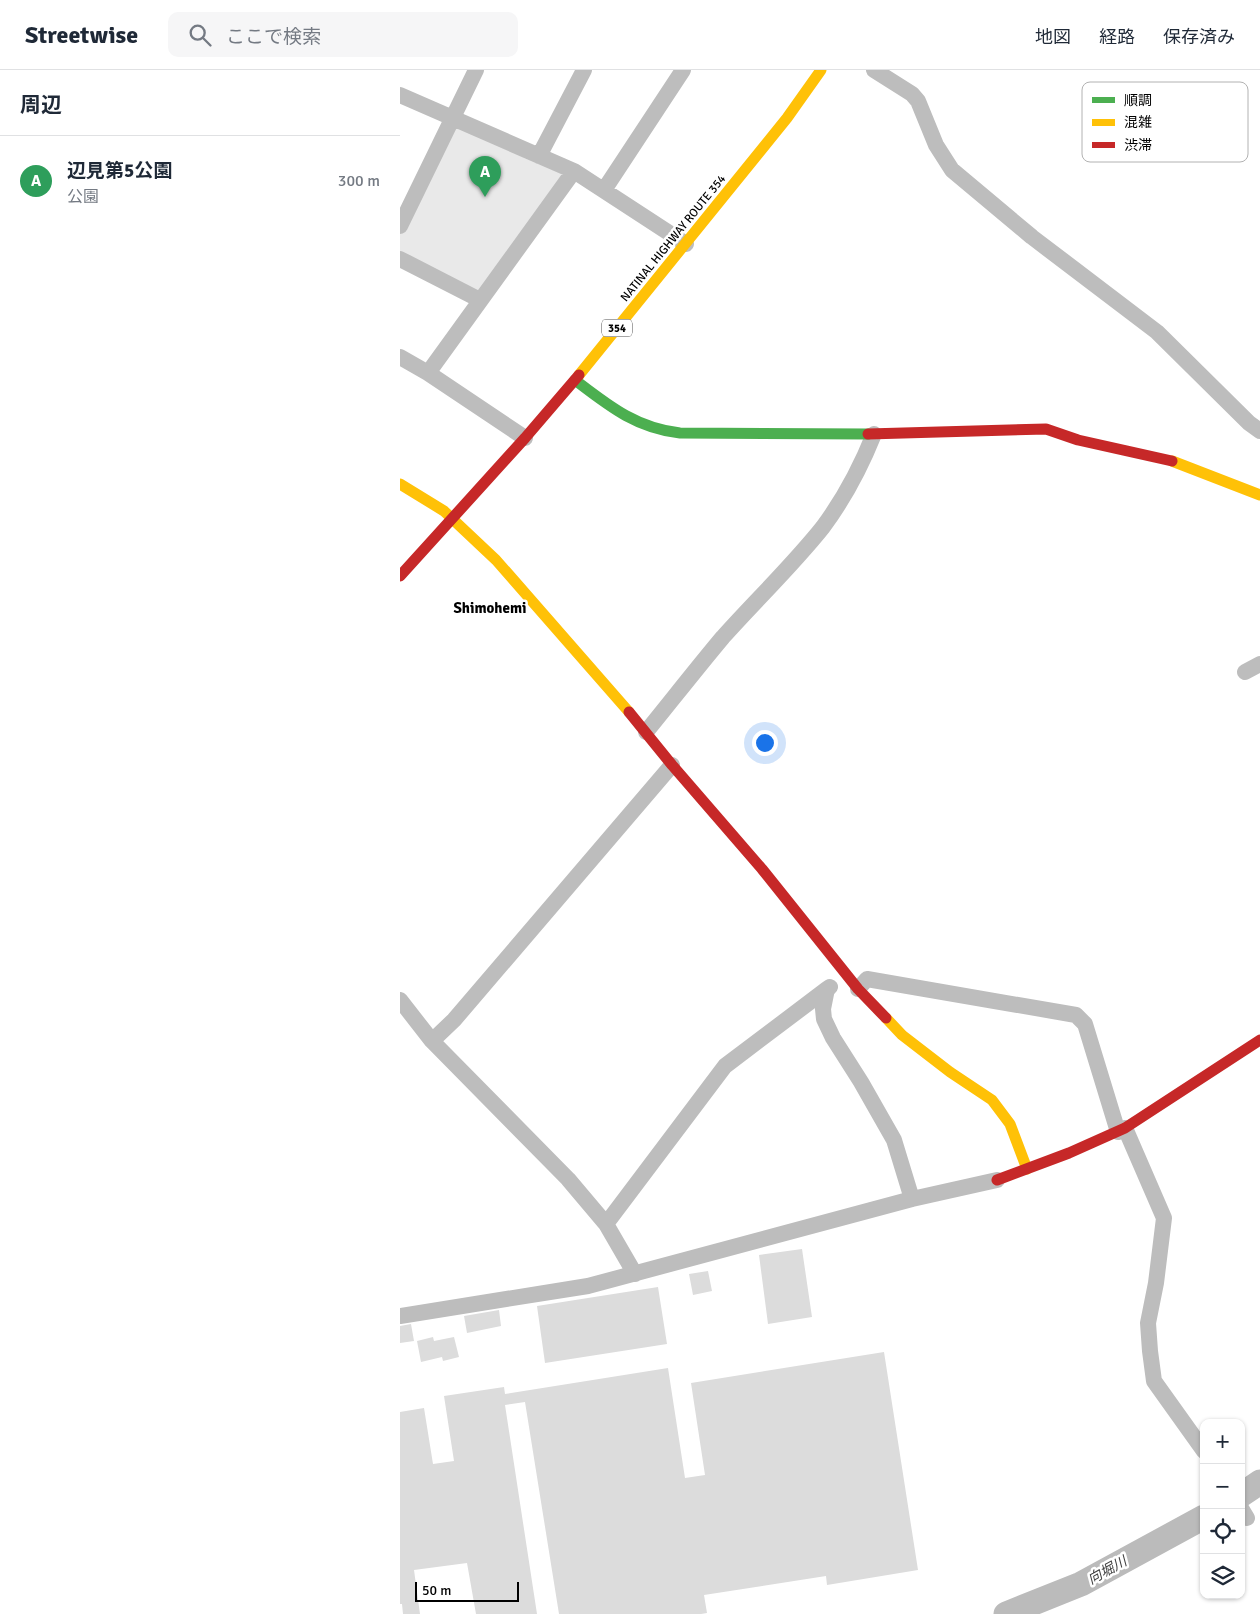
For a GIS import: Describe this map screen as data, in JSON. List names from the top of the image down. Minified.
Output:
{"streets":{"main road":["NATINAL HIGHWAY ROUTE 354","354"]},"districts":["Shimohemi"],"water":["向堀川"],"legend":["順調","混雑","渋滞"],"scale_bar":"50 m","page":{"header":"Streetwise","search":"ここで検索","nav":["地図","経路","保存済み"],"heading":"周辺","list":[{"mark":"A","name":"辺見第5公園","note":"公園","value":"300 m"}],"pins":"A","map_buttons":["+","−"],"scale":"50 m"}}
